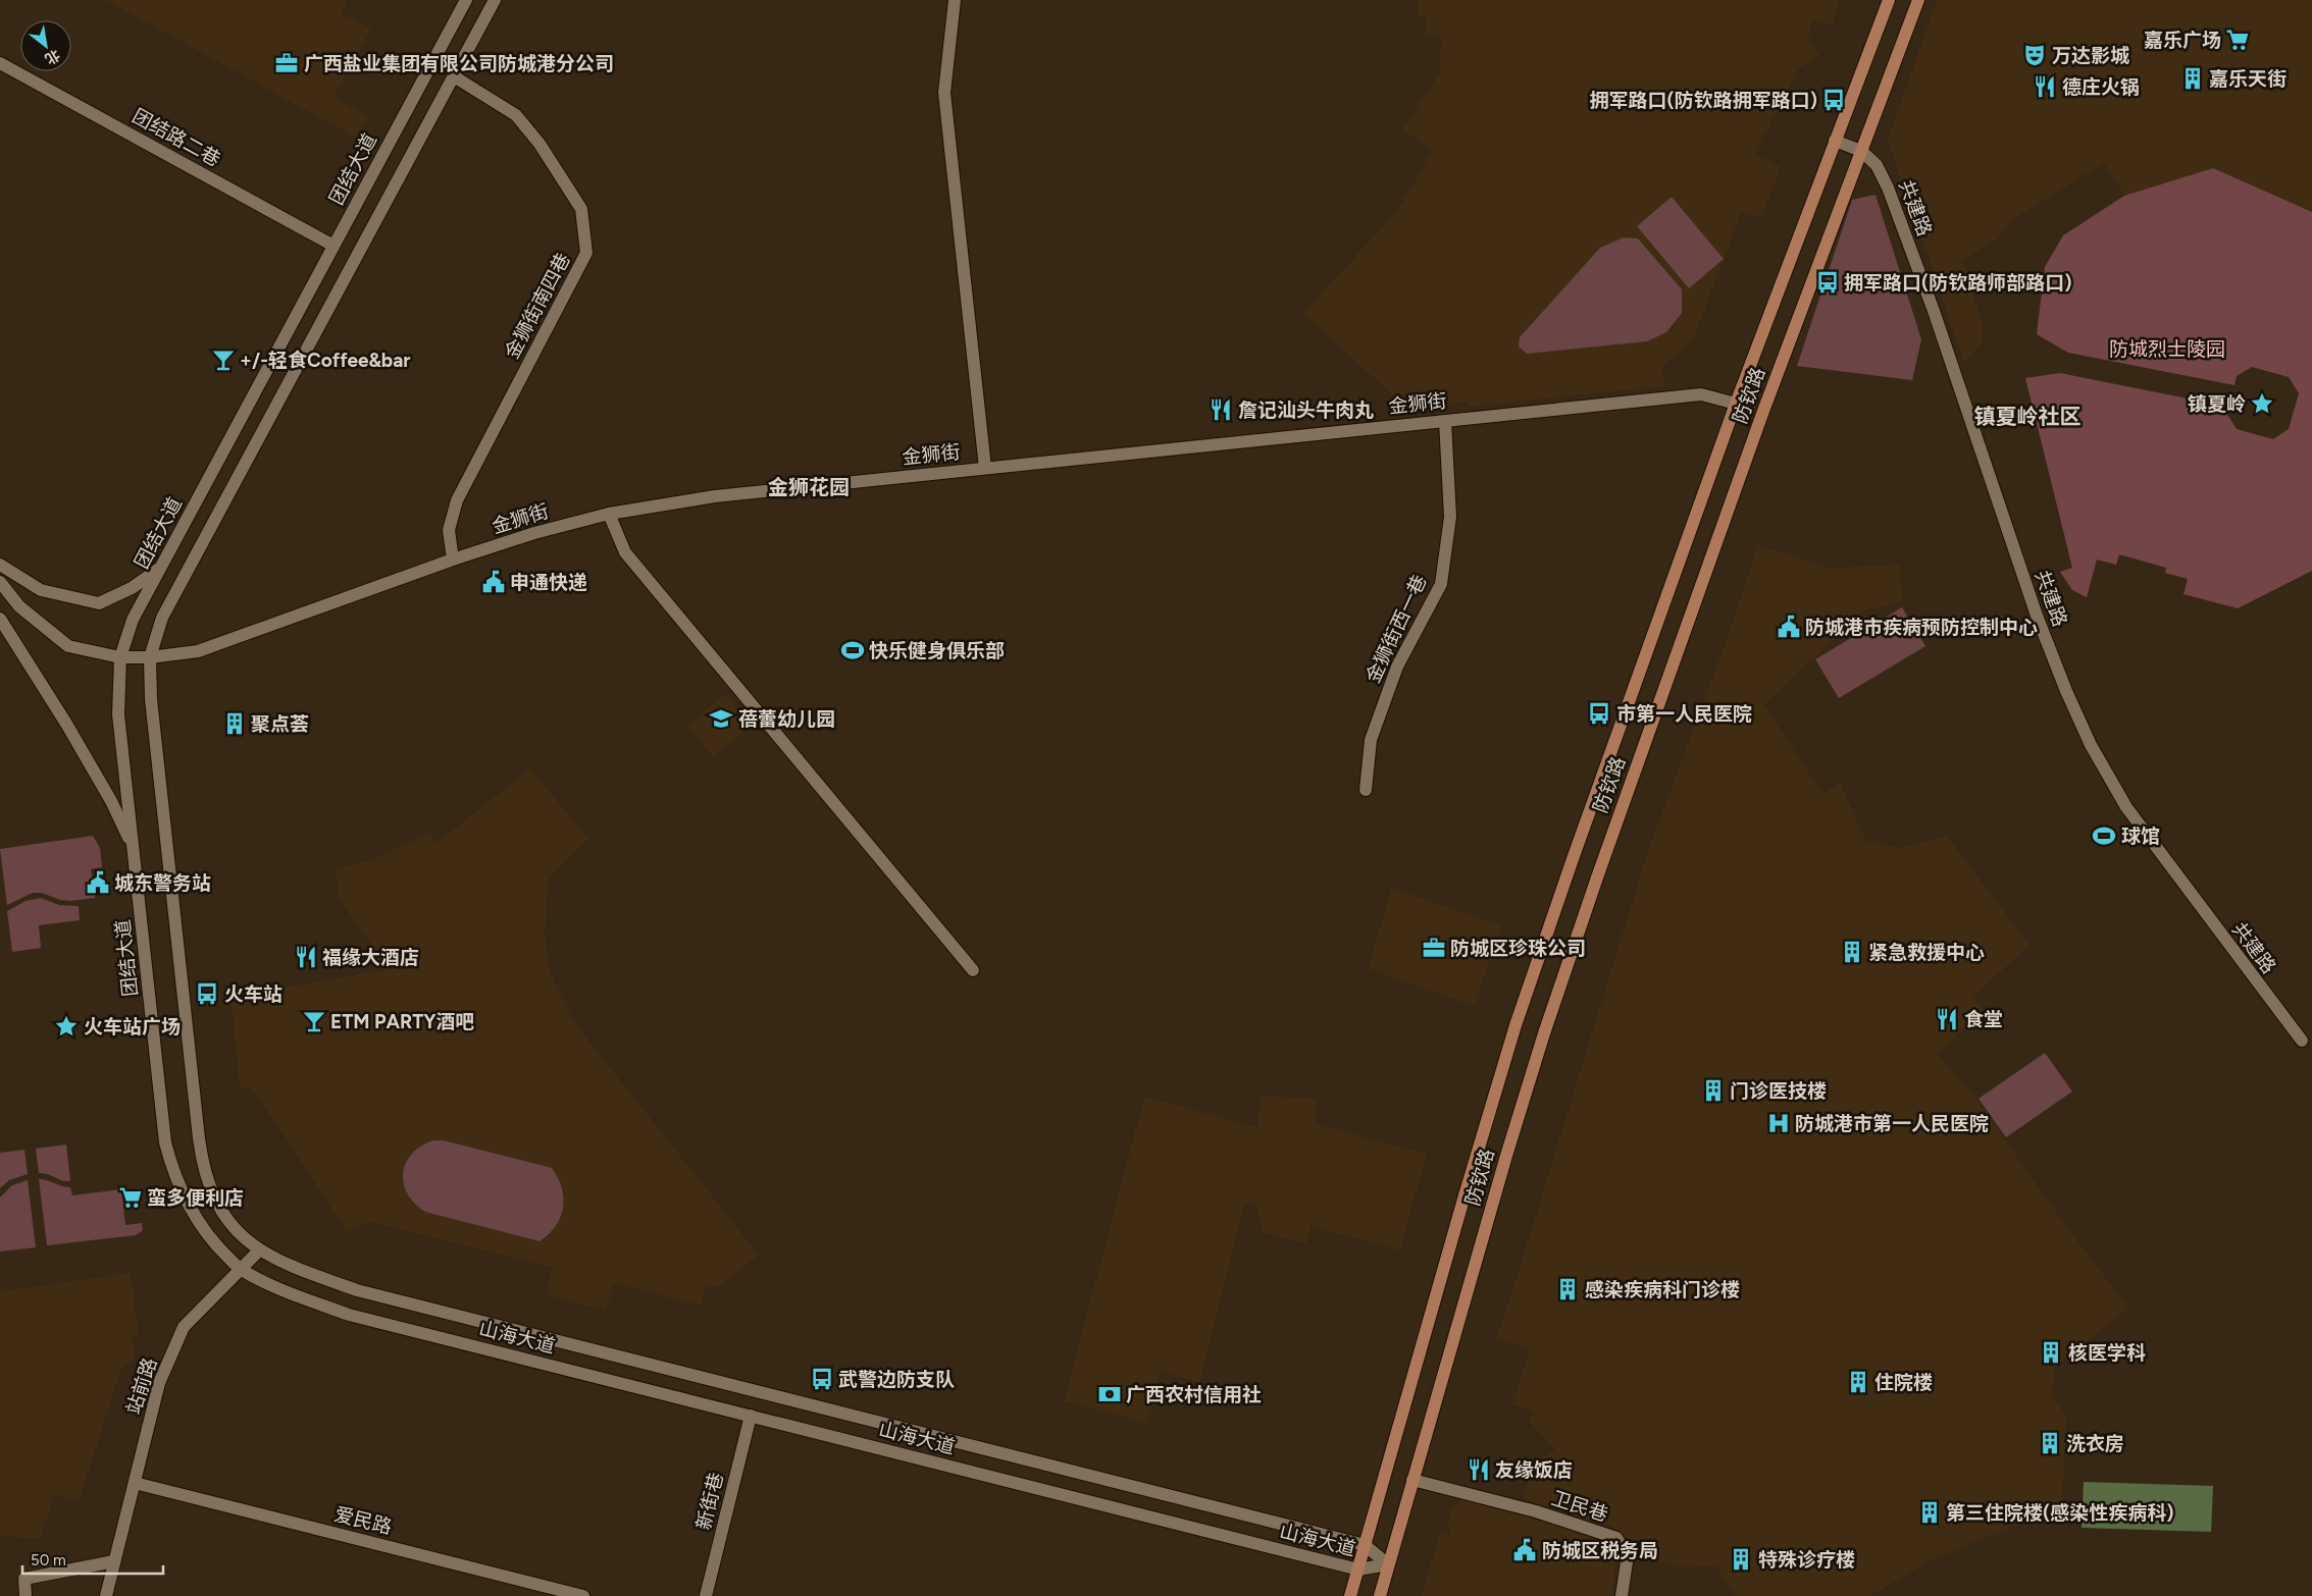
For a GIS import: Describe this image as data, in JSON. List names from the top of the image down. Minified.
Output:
{"streets":{"main road":["防钦路"],"street":["团结路二巷","团结大道","共建路","金狮街南四巷","金狮街","金狮街西一巷","山海大道","站前路","新街巷","卫民巷","爱民路"]},"crossings":[["团结路二巷","团结大道"],["团结大道","金狮街"],["团结大道","山海大道"],["共建路","防钦路"],["金狮街南四巷","金狮街"],["防钦路","金狮街"],["防钦路","山海大道"],["防钦路","卫民巷"],["金狮街","金狮街西一巷"],["金狮街","山海大道"],["山海大道","站前路"],["山海大道","新街巷"],["站前路","爱民路"]],"districts":["镇夏岭社区","金狮花园"],"parks":["防城烈士陵园"],"places":{"supermarket":["嘉乐广场","蛮多便利店"],"theatre":["万达影城"],"office":["广西盐业集团有限公司防城港分公司","防城区珍珠公司"],"building":["嘉乐天街","聚点荟","紧急救援中心","门诊医技楼","感染疾病科门诊楼","核医学科","住院楼","洗衣房","第三住院楼(感染性疾病科)","特殊诊疗楼"],"restaurant":["德庄火锅","詹记汕头牛肉丸","福缘大酒店","食堂","友缘饭店"],"bus stop":["拥军路口(防钦路拥军路口)","拥军路口(防钦路师部路口)","市第一人民医院","火车站","武警边防支队"],"bar":["+/-轻食Coffee&bar","ETM PARTY酒吧"],"place":["镇夏岭","火车站广场"],"public building":["申通快递","防城港市疾病预防控制中心","城东警务站","防城区税务局"],"sports":["快乐健身俱乐部","球馆"],"school or university":["蓓蕾幼儿园"],"hospital":["防城港市第一人民医院"],"bank":["广西农村信用社"]},"scale_bar":"50 m","north":"bottom right"}
